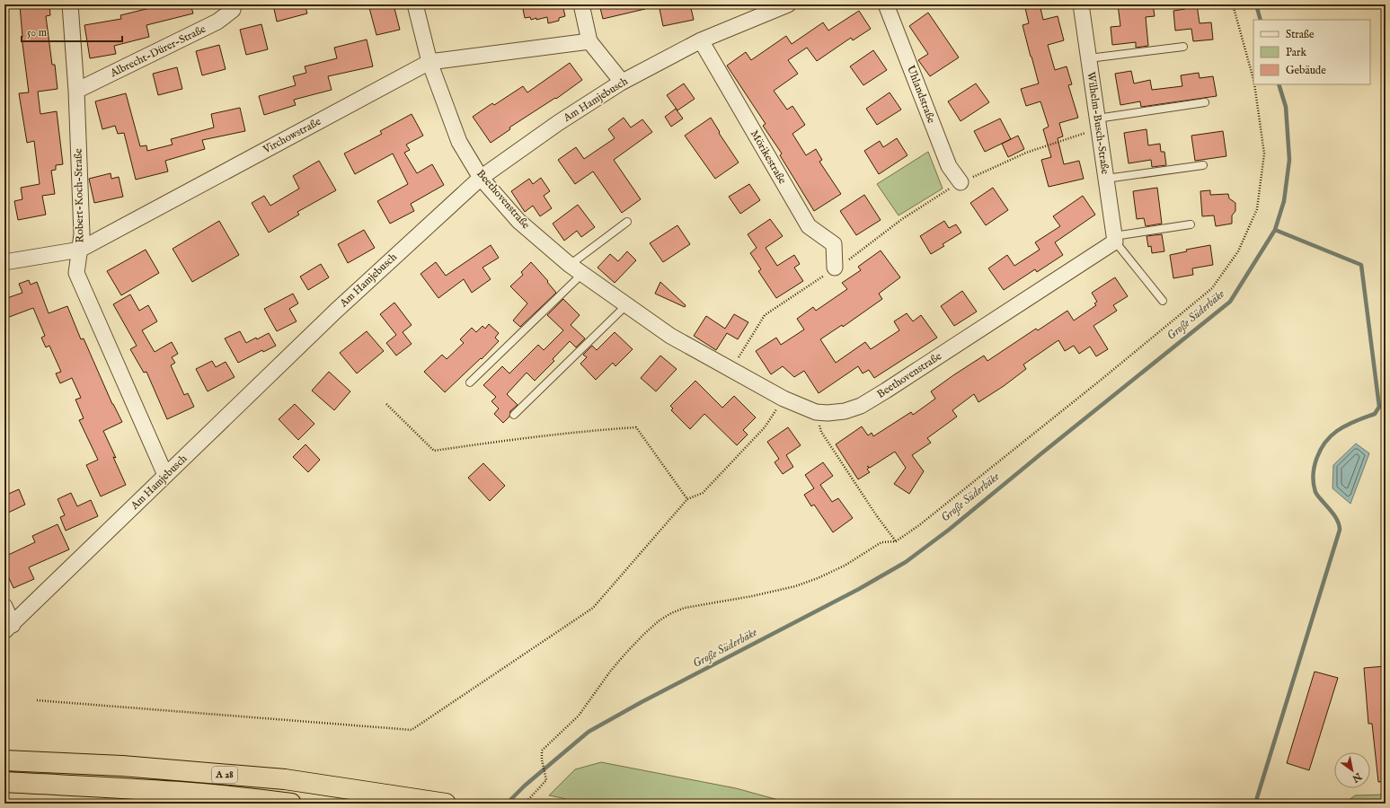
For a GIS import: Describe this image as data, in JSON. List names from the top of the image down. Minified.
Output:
{"streets":{"highway":["A 28"],"street":["Albrecht-Dürer-Straße","Uhlandstraße","Am Hamjebusch","Wilhelm-Busch-Straße","Virchowstraße","Mörikestraße","Robert-Koch-Straße","Beethovenstraße"]},"crossings":[["Albrecht-Dürer-Straße","Robert-Koch-Straße"],["Am Hamjebusch","Mörikestraße"],["Am Hamjebusch","Robert-Koch-Straße"],["Am Hamjebusch","Beethovenstraße"],["Wilhelm-Busch-Straße","Beethovenstraße"],["Virchowstraße","Robert-Koch-Straße"],["Virchowstraße","Beethovenstraße"]],"water":["Große Süderbäke"],"legend":["Straße","Park","Gebäude"],"scale_bar":"50 m","north":"bottom right"}
